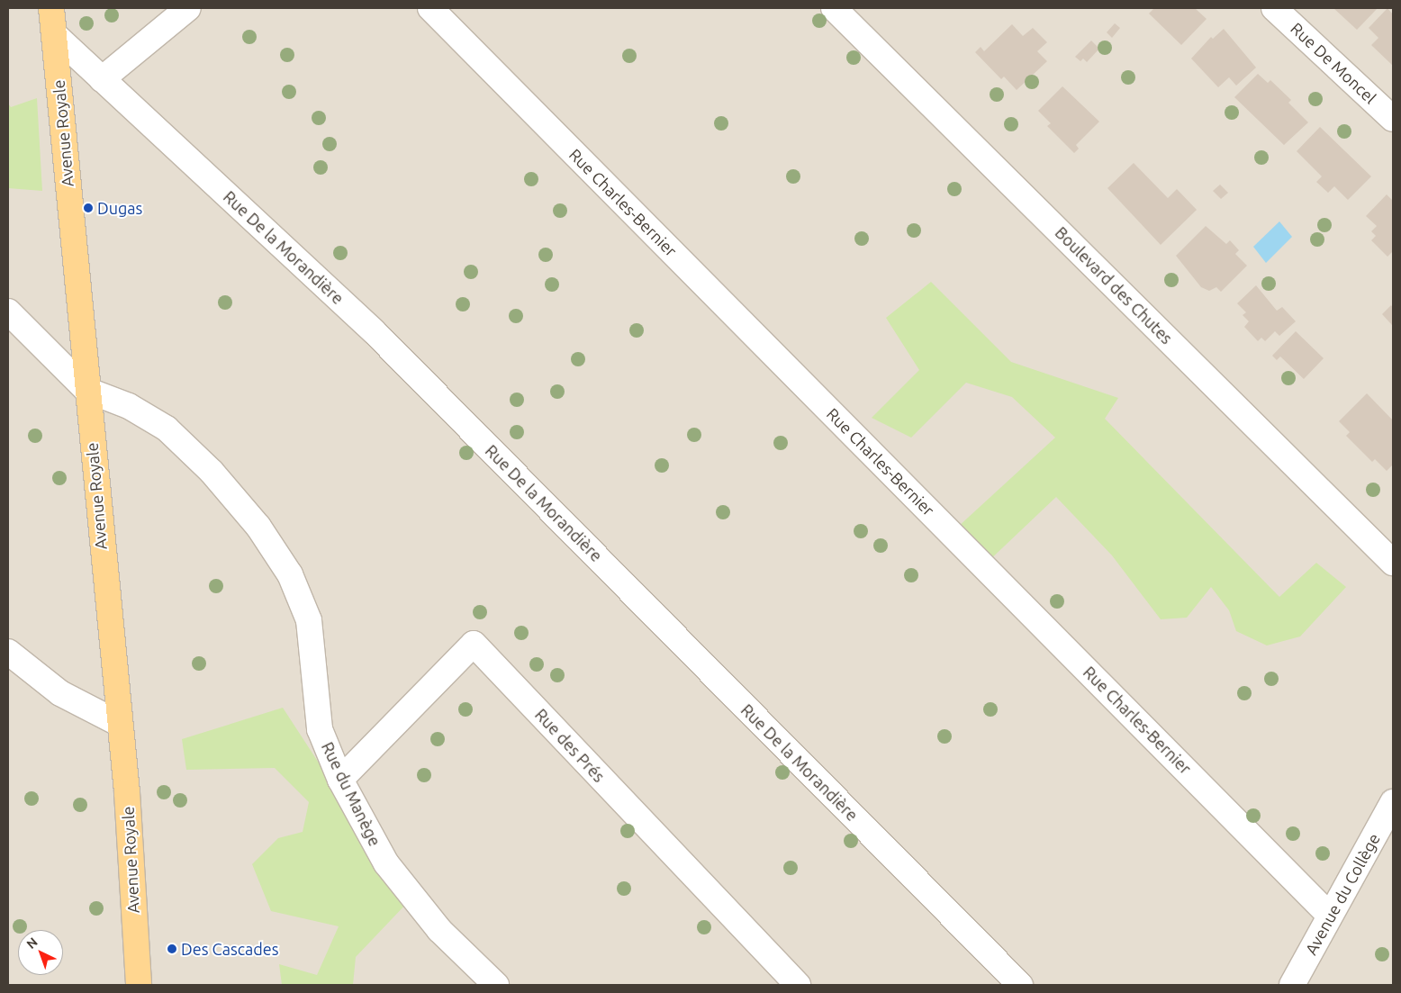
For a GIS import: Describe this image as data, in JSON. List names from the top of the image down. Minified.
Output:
{"streets":{"main road":["Avenue Royale"],"street":["Rue De Moncel","Rue Charles-Bernier","Rue De la Morandière","Boulevard des Chutes","Rue des Prés","Rue du Manège","Avenue du Collège"]},"crossings":[["Avenue Royale","Rue De la Morandière"],["Avenue Royale","Rue du Manège"],["Rue Charles-Bernier","Avenue du Collège"],["Rue des Prés","Rue du Manège"]],"places":["Dugas","Des Cascades"],"north":"top left"}
